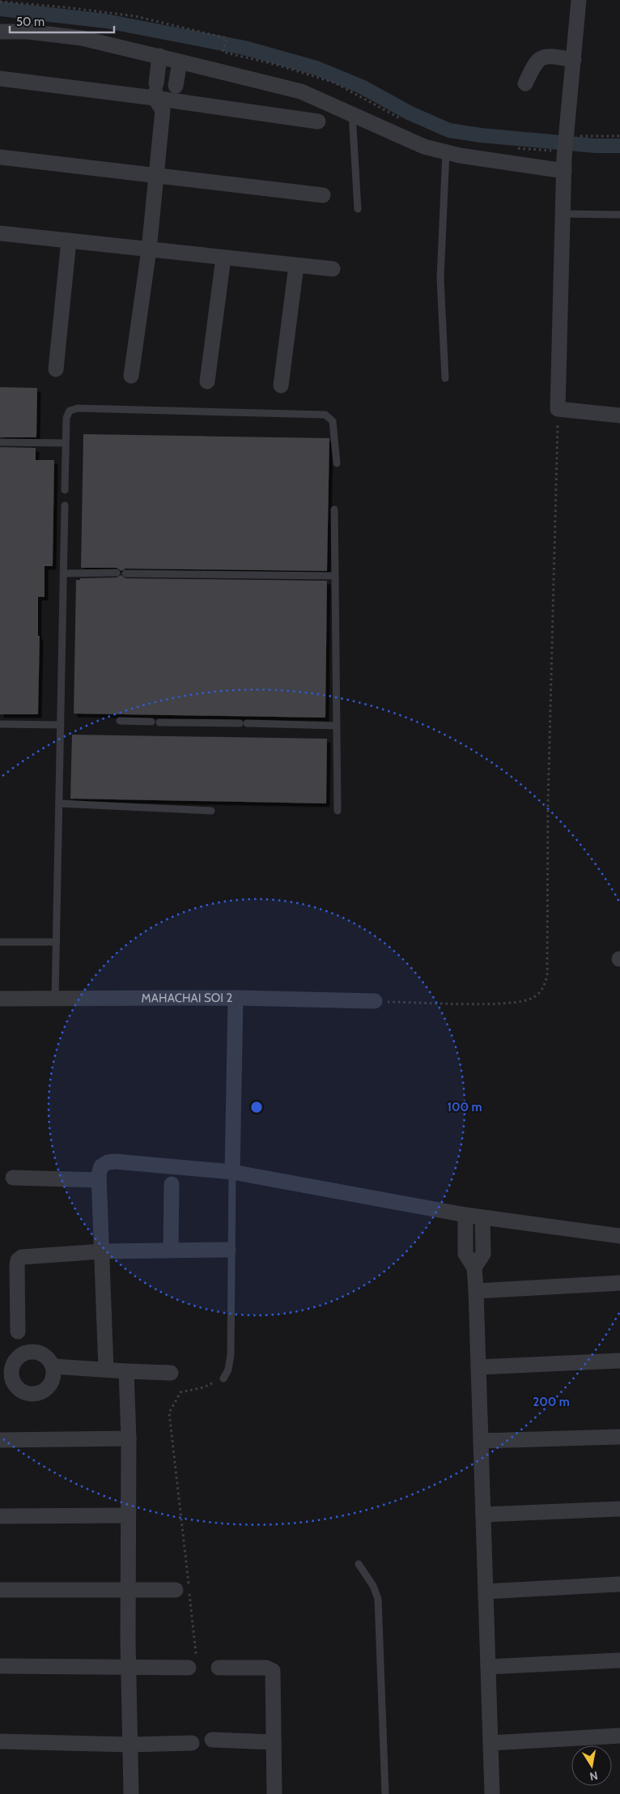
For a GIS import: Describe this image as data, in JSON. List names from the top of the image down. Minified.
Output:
{"streets":{"street":["MAHACHAI SOI 2"]},"scale_bar":"50 m","north":"bottom","rings":["100 m","200 m"]}
